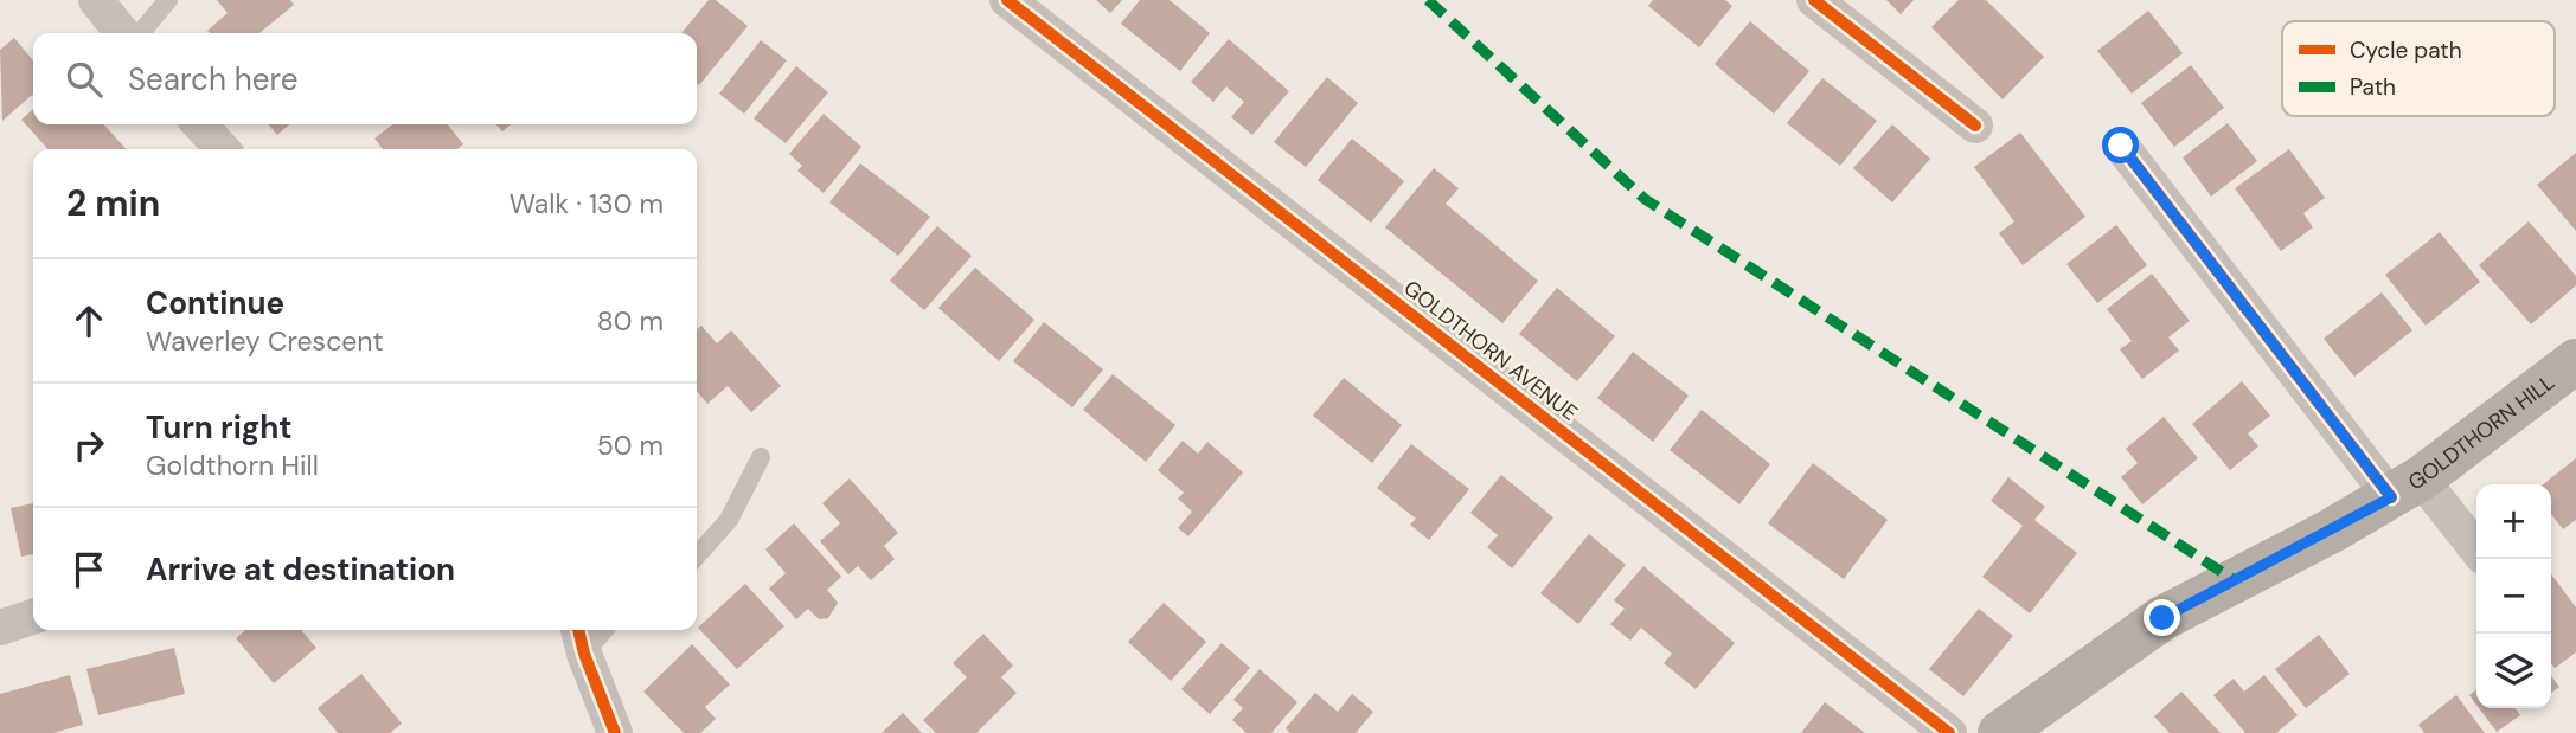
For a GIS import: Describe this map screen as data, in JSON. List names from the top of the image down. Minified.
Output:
{"streets":{"main road":["GOLDTHORN HILL"],"street":["GOLDTHORN AVENUE"]},"legend":["Cycle path","Path"],"page":{"search":"Search here","heading":["2 min","Walk · 130 m"],"list":[["Continue","Waverley Crescent","80 m"],["Turn right","Goldthorn Hill","50 m"],"Arrive at destination"],"map_buttons":["+","−"]}}
